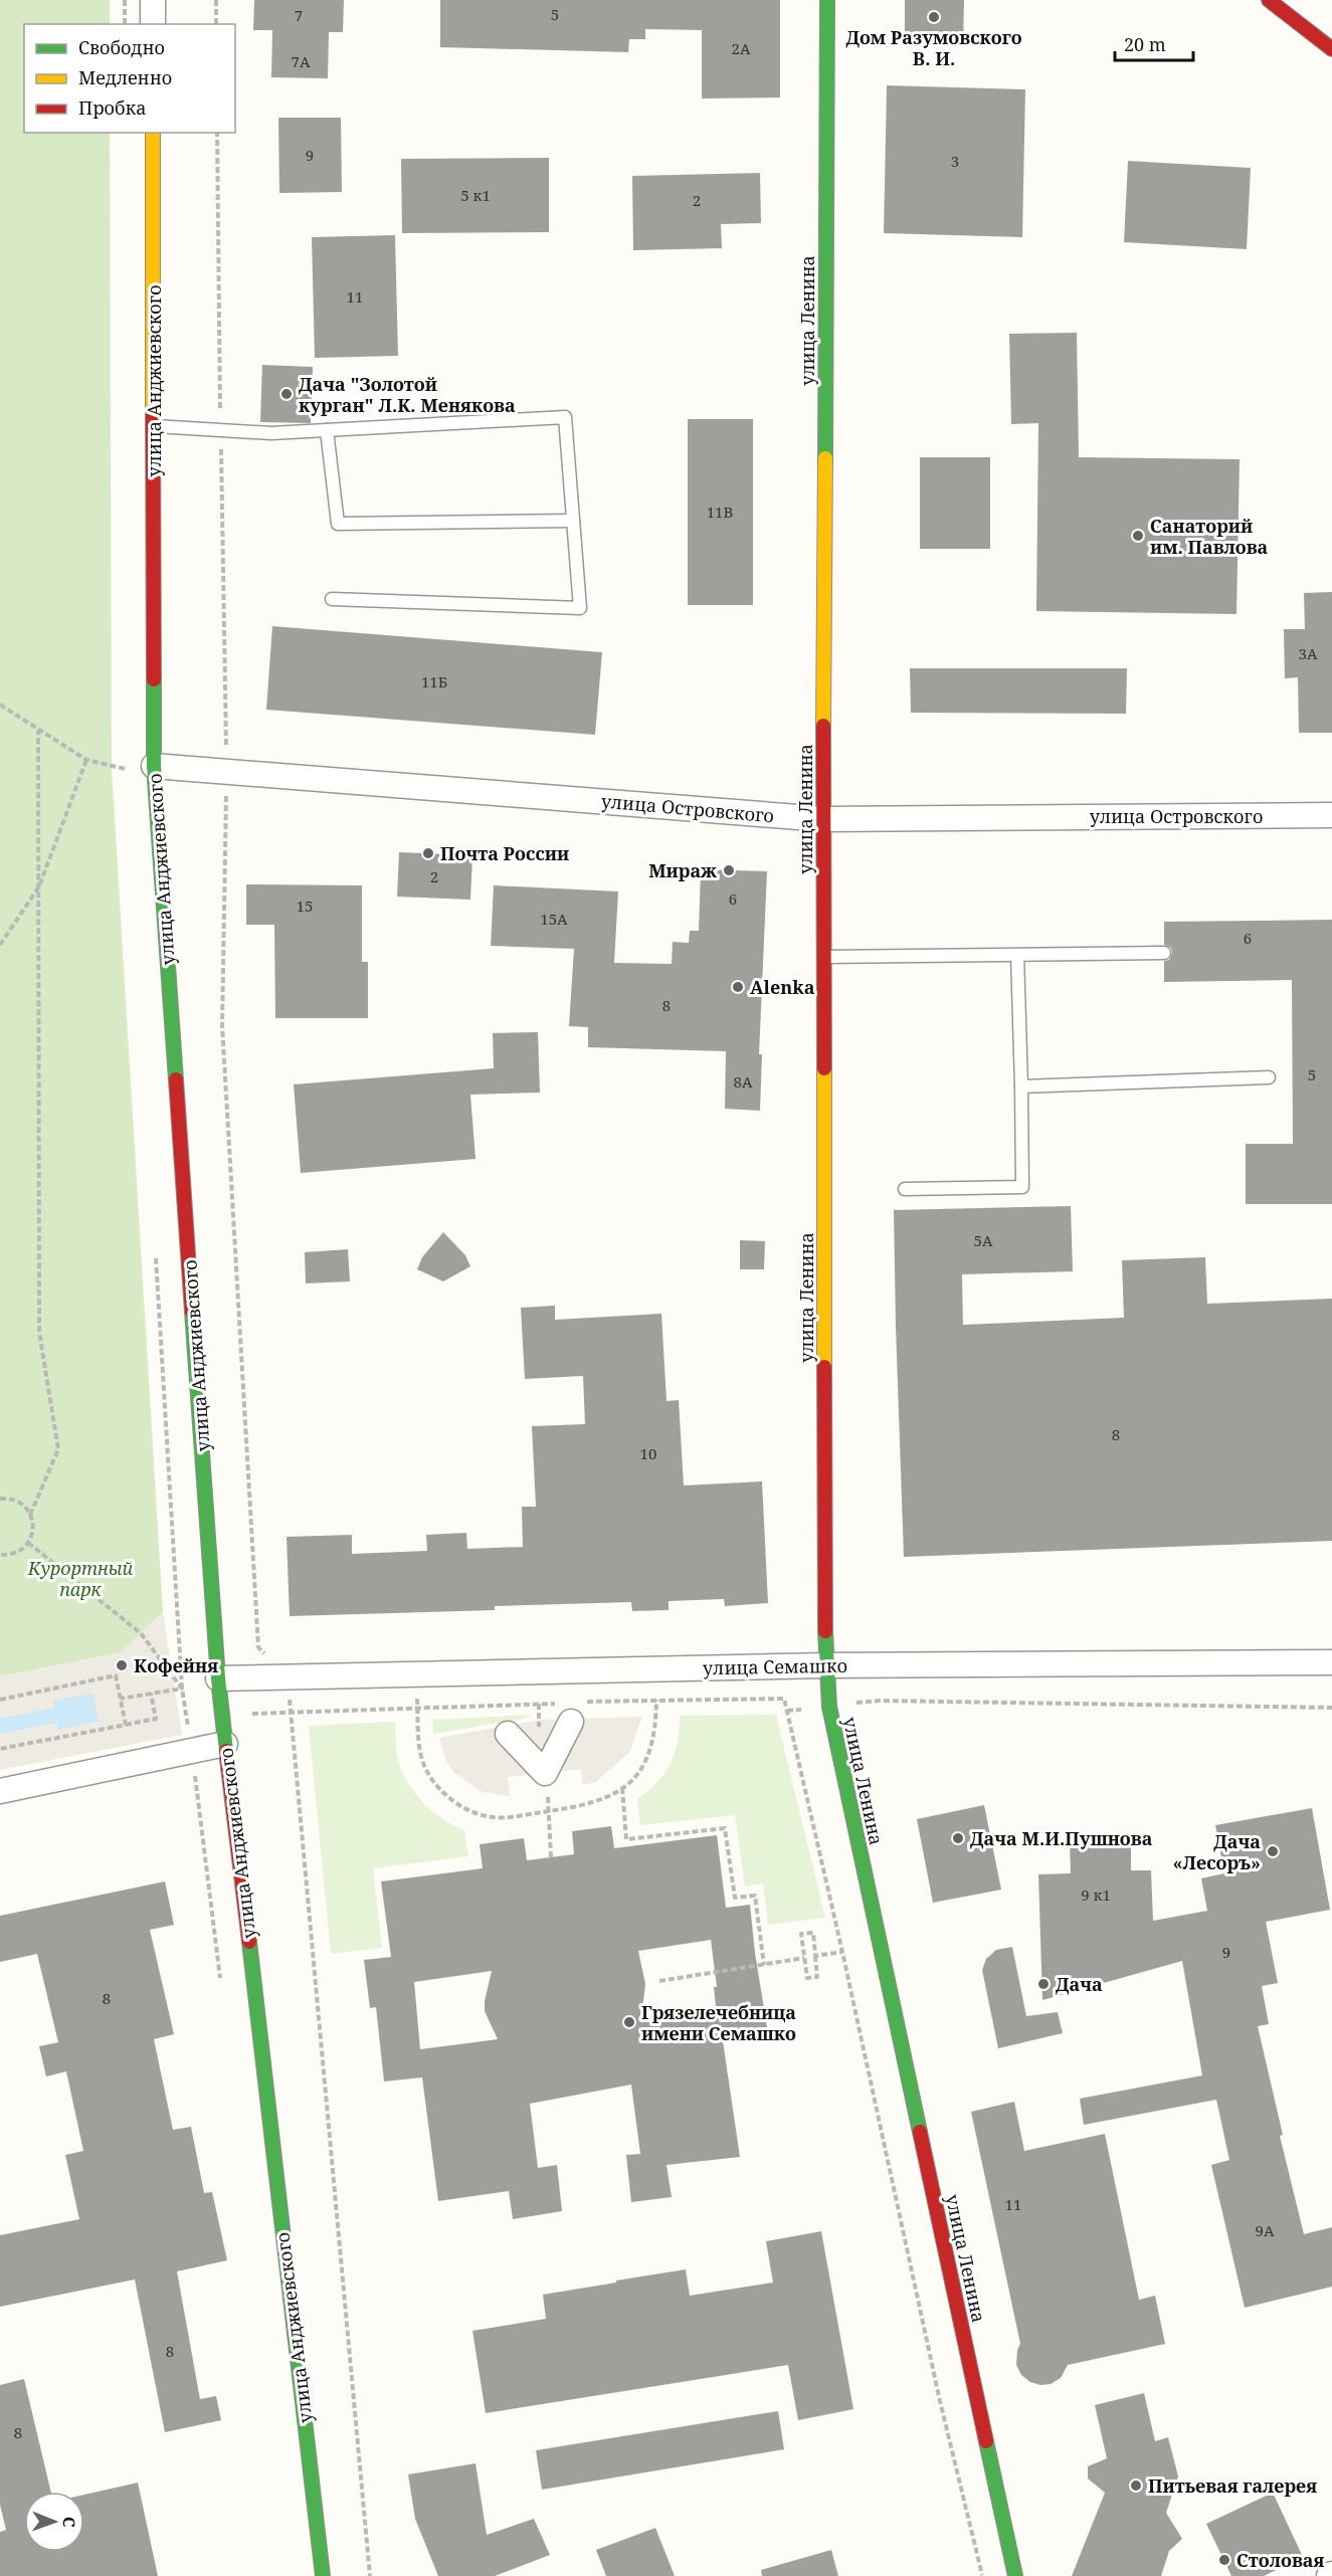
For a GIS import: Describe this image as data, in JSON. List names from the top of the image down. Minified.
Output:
{"streets":{"street":["улица Ленина","улица Анджиевского","улица Островского","улица Семашко"]},"crossings":[["улица Ленина","улица Островского"],["улица Ленина","улица Семашко"],["улица Анджиевского","улица Островского"],["улица Анджиевского","улица Семашко"]],"parks":["Курортный парк"],"places":["Дом Разумовского В. И.","Дача \"Золотой курган\" Л.К. Менякова","Санаторий им. Павлова","Почта России","Мираж","Alenka","Кофейня","Дача М.И.Пушнова","Дача «Лесоръ»","Дача","Грязелечебница имени Семашко","Питьевая галерея","Столовая"],"house_numbers":["5","7","2А","7А","9","3","5 к1","2","11","11В","3А","11Б","2","6","15","15А","6","8","5","8А","5А","8","10","9 к1","9","8","11","9А","8","8"],"legend":["Свободно","Медленно","Пробка"],"scale_bar":"20 m","north":"right"}
